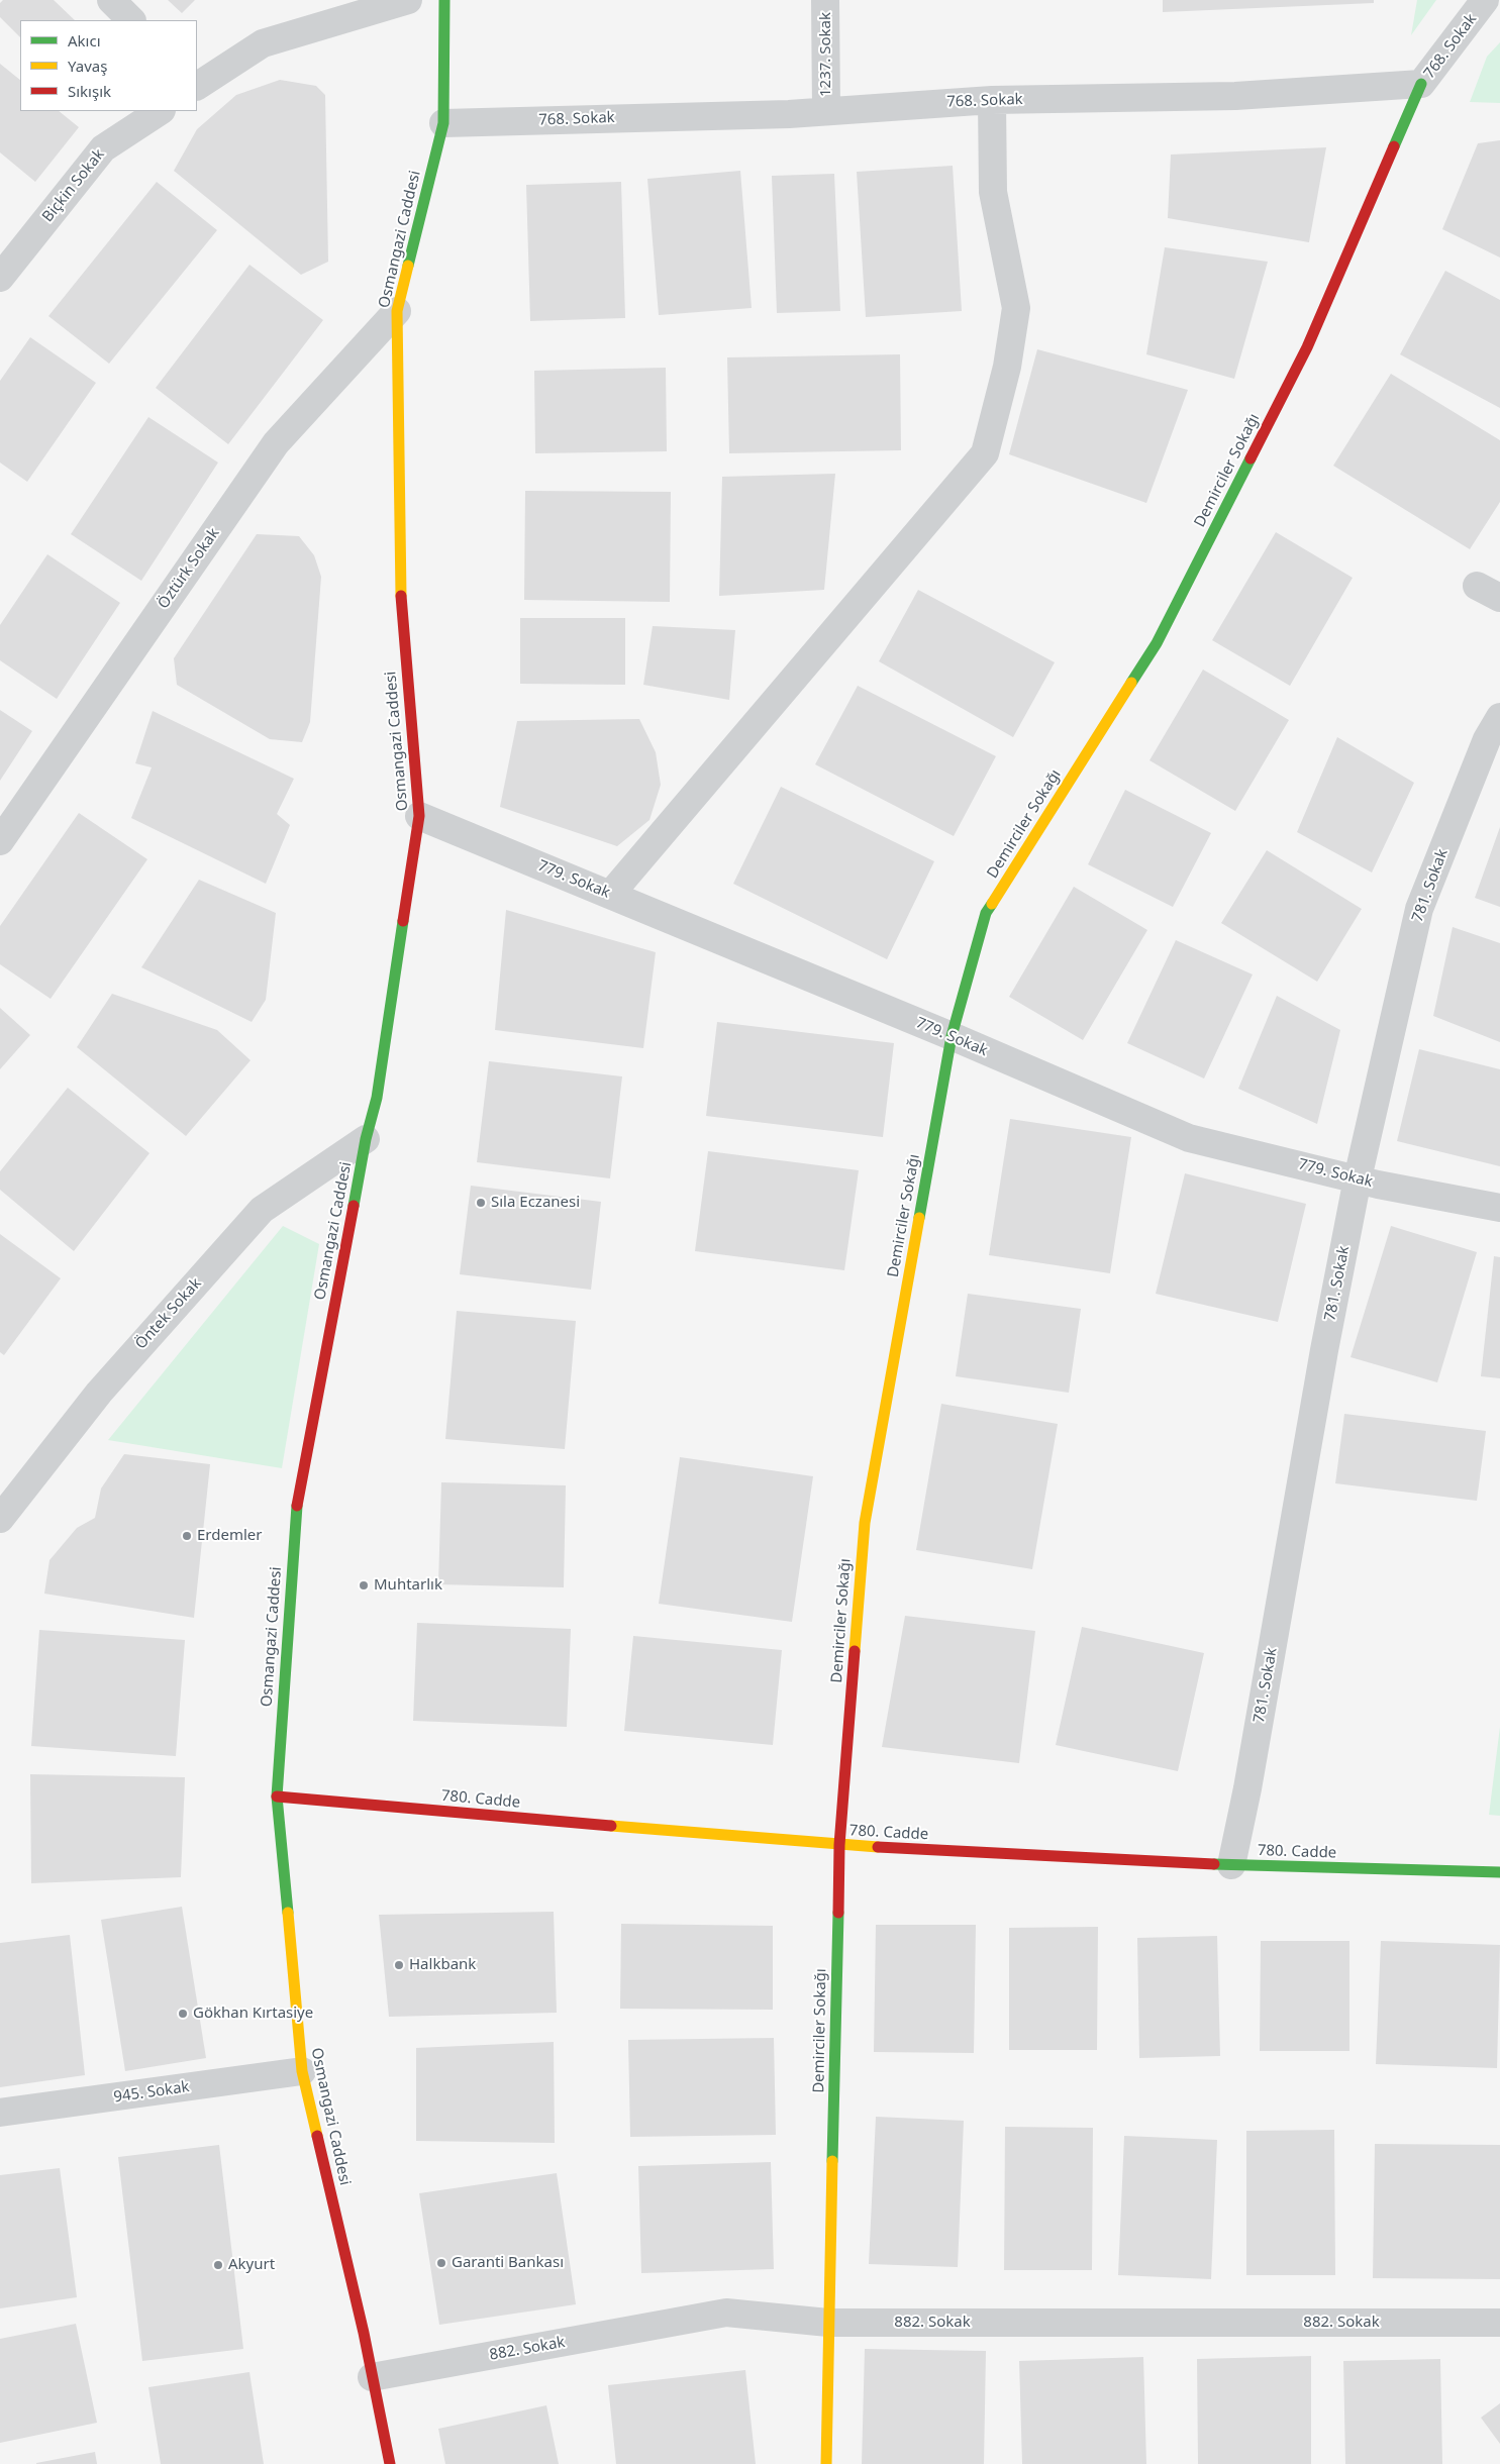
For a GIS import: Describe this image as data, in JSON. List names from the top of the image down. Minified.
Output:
{"streets":{"street":["768. Sokak","1237. Sokak","Biçkin Sokak","Osmangazi Caddesi","Demirciler Sokağı","Öztürk Sokak","779. Sokak","781. Sokak","Öntek Sokak","780. Cadde","945. Sokak","882. Sokak"]},"crossings":[["768. Sokak","1237. Sokak"],["768. Sokak","Osmangazi Caddesi"],["768. Sokak","Demirciler Sokağı"],["Osmangazi Caddesi","Öztürk Sokak"],["Osmangazi Caddesi","779. Sokak"],["Osmangazi Caddesi","Öntek Sokak"],["Osmangazi Caddesi","780. Cadde"],["Osmangazi Caddesi","945. Sokak"],["Osmangazi Caddesi","882. Sokak"],["Demirciler Sokağı","779. Sokak"],["Demirciler Sokağı","780. Cadde"],["Demirciler Sokağı","882. Sokak"],["779. Sokak","781. Sokak"],["781. Sokak","780. Cadde"]],"places":["Sıla Eczanesi","Erdemler","Muhtarlık","Halkbank","Gökhan Kırtasiye","Garanti Bankası","Akyurt"],"legend":["Akıcı","Yavaş","Sıkışık"]}
